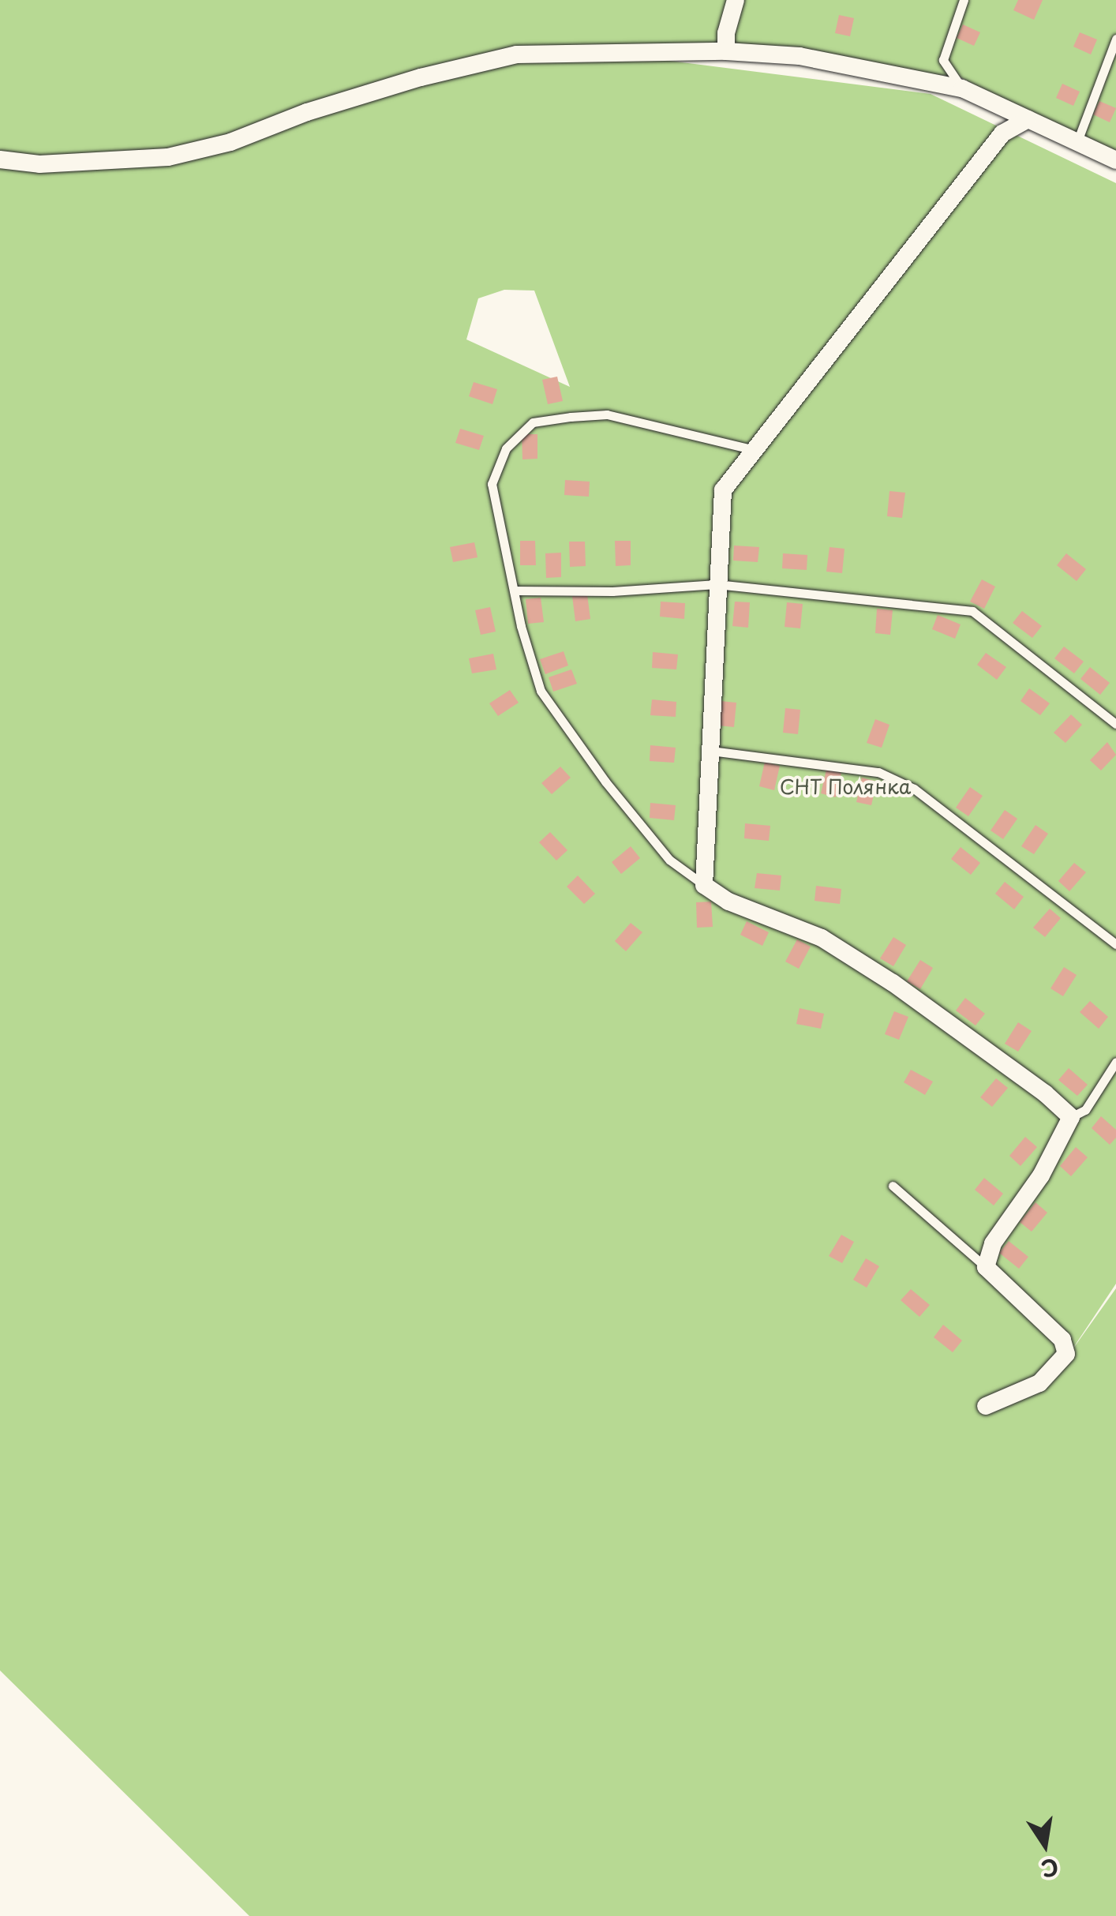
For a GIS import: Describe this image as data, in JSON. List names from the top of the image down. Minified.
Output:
{"parks":["СНТ Полянка"],"north":"bottom"}
